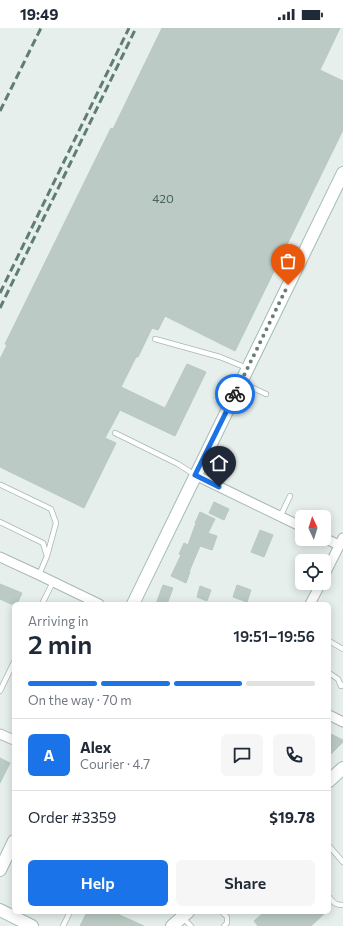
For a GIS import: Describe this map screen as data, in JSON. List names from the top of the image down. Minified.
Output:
{"house_numbers":["420"],"north":"top","page":{"status":"19:49","heading":["2 min","Arriving in","19:51–19:56"],"panel":["Alex","Courier · 4.7","Order #3359","$19.78"],"bar":"On the way · 70 m","round":"A","buttons":["Help","Share"]}}
